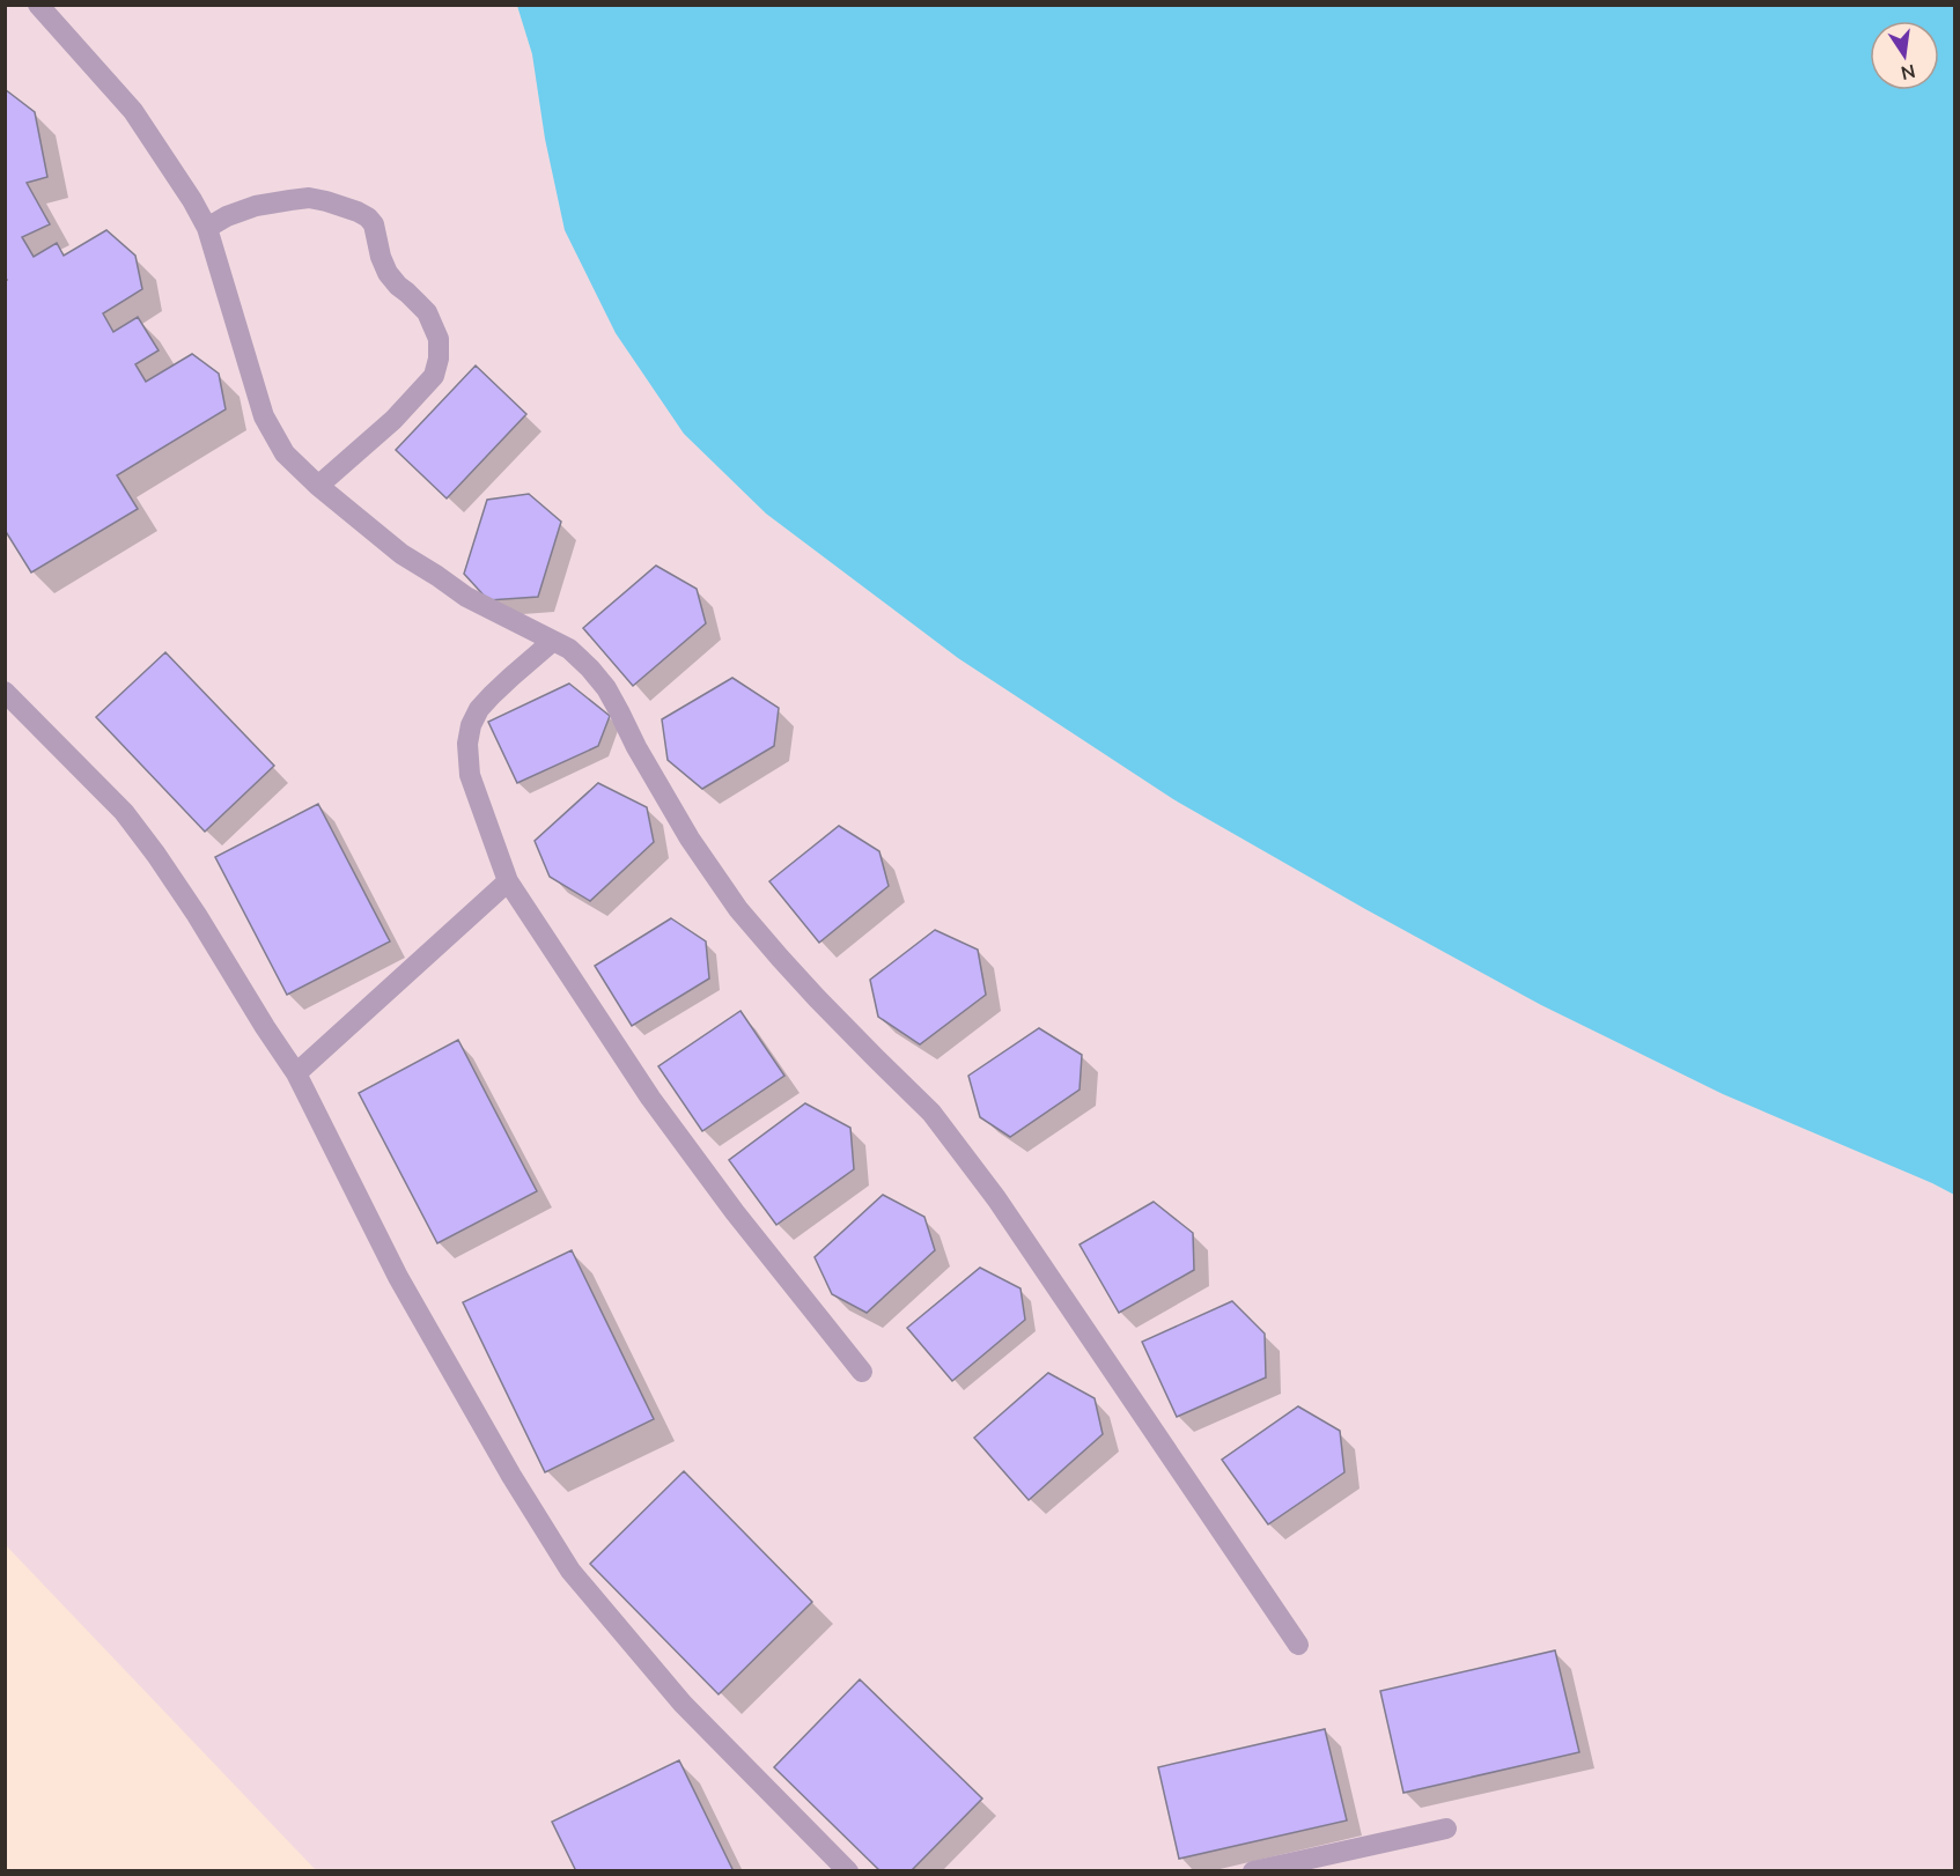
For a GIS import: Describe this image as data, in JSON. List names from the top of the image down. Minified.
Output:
{"north":"bottom"}
